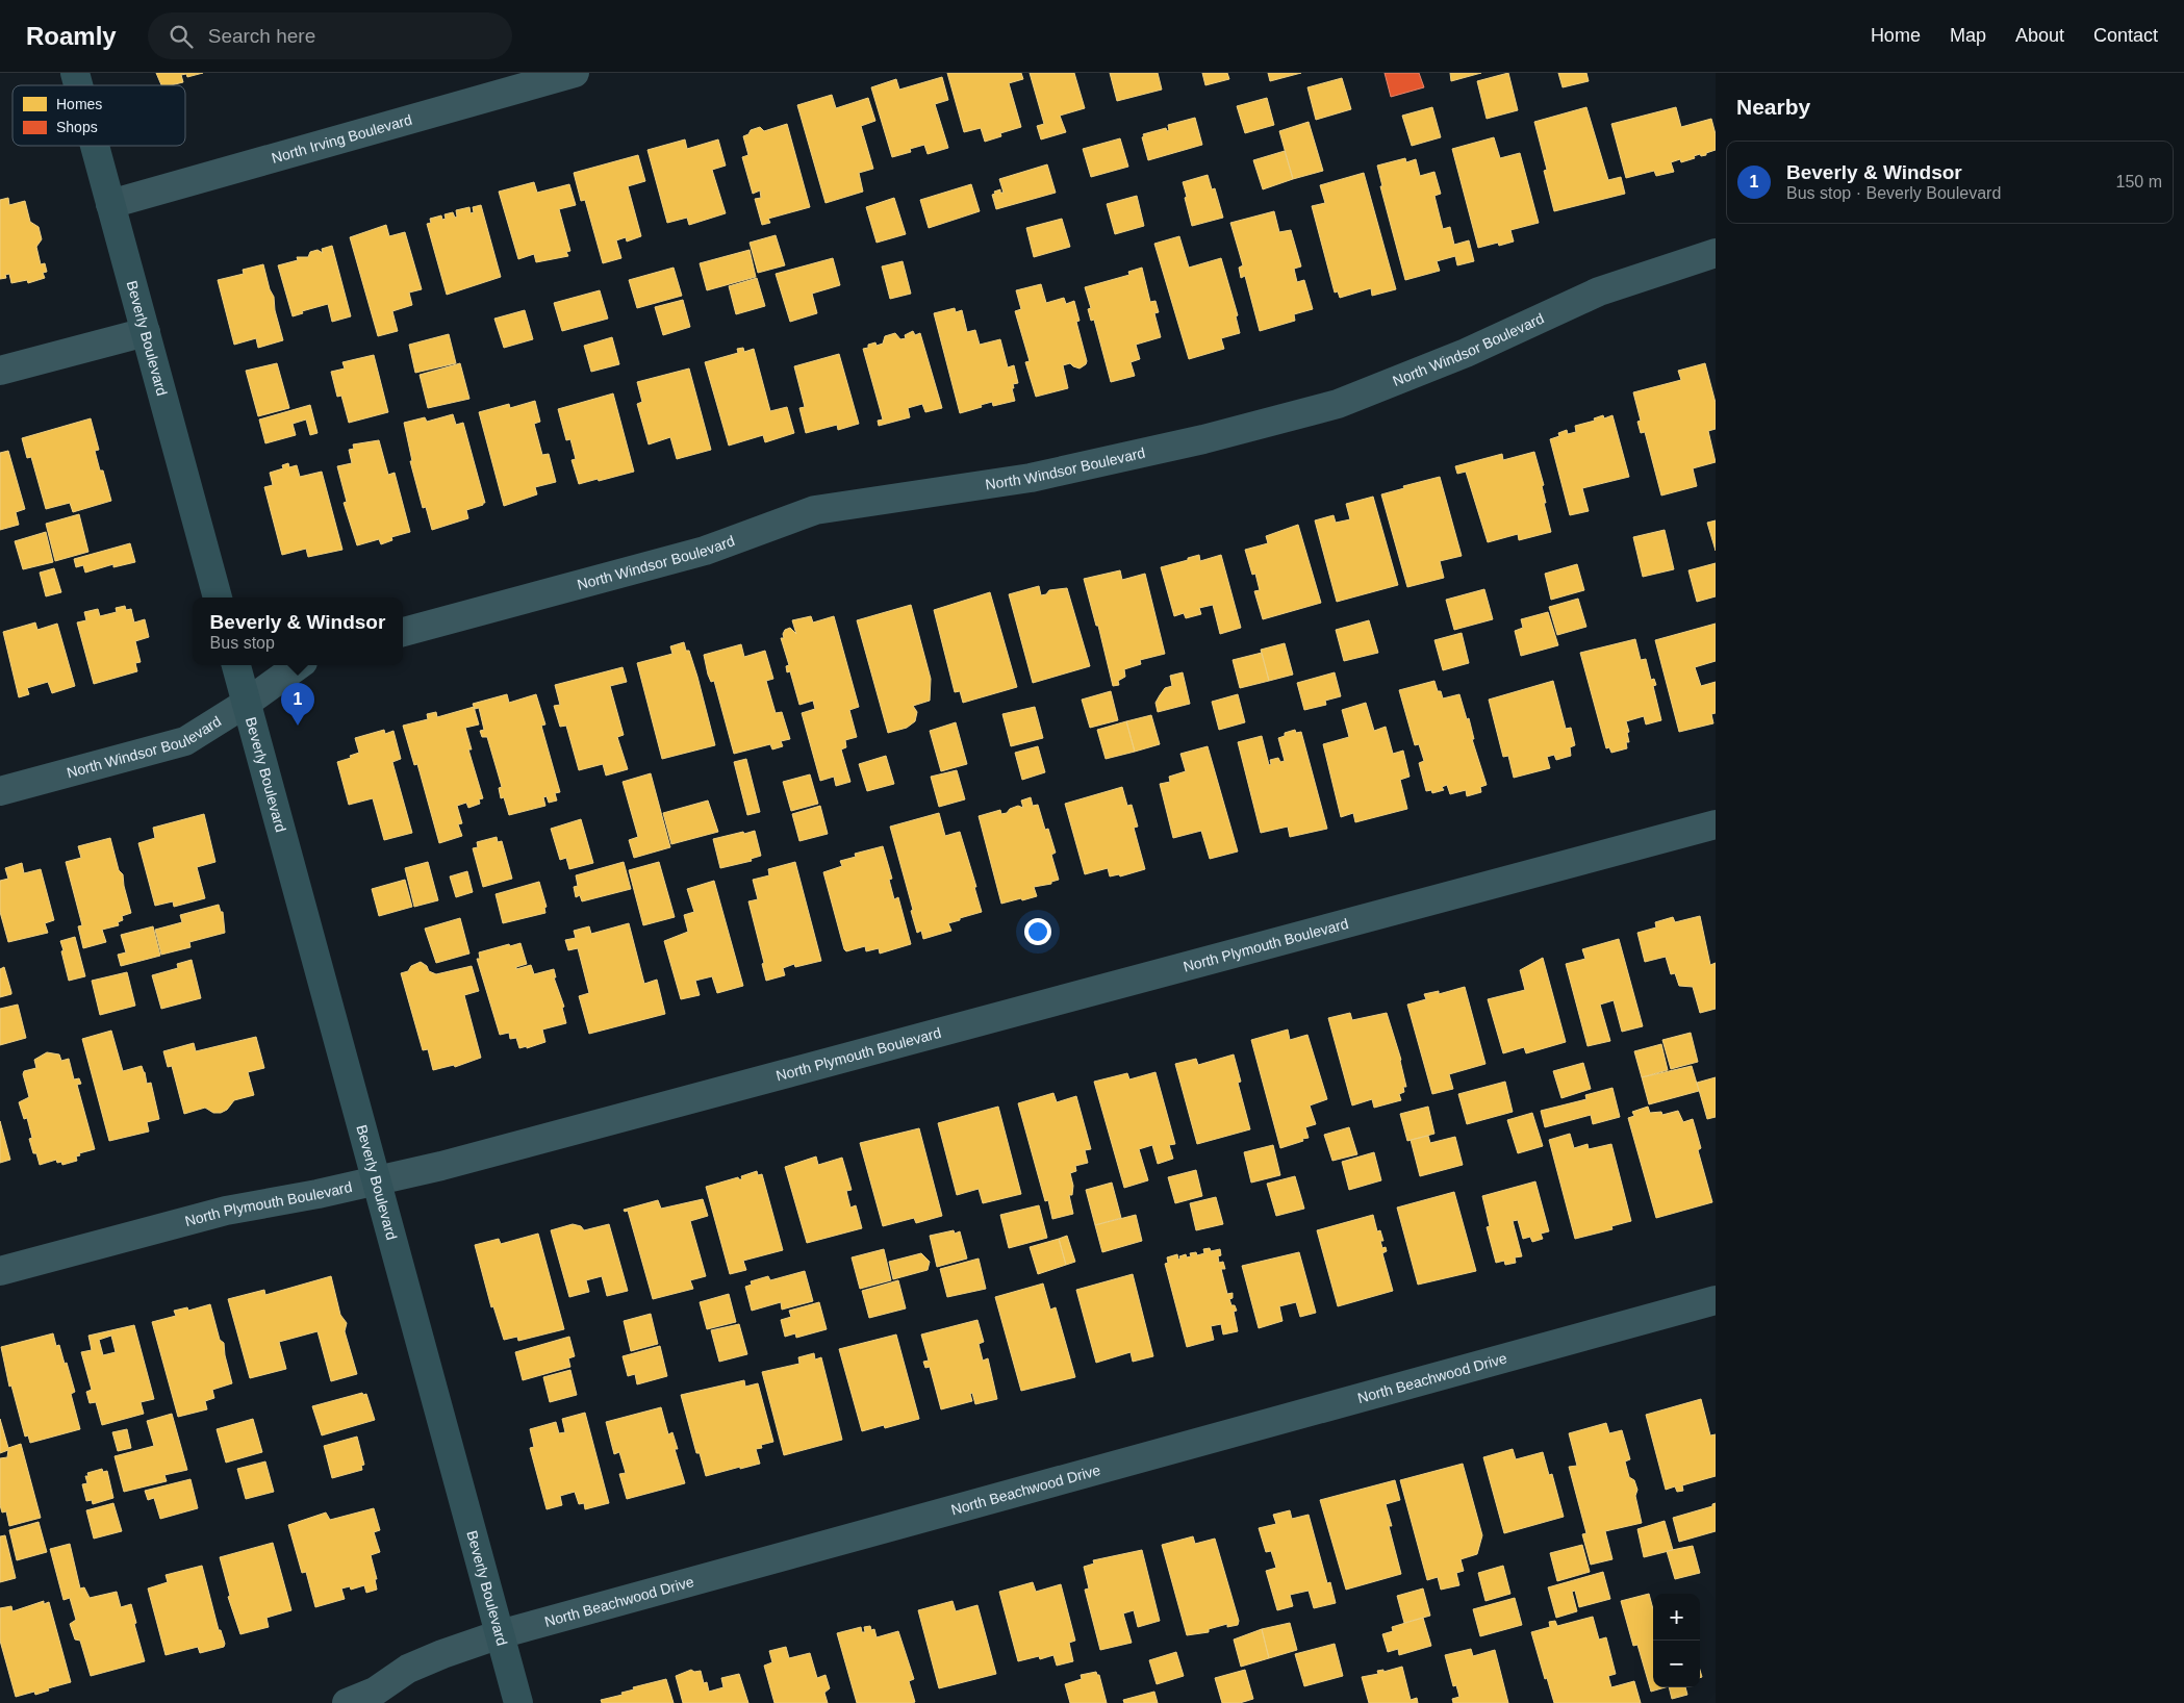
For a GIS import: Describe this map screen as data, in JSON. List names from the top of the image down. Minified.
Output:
{"streets":{"main road":["Beverly Boulevard"],"street":["North Irving Boulevard","North Windsor Boulevard","North Plymouth Boulevard","North Beachwood Drive"]},"crossings":[["North Irving Boulevard","Beverly Boulevard"],["Beverly Boulevard","North Windsor Boulevard"],["Beverly Boulevard","North Plymouth Boulevard"],["Beverly Boulevard","North Beachwood Drive"]],"legend":["Homes","Shops"],"page":{"header":"Roamly","search":"Search here","nav":["Home","Map","About","Contact"],"heading":"Nearby","list":[{"mark":"1","name":"Beverly & Windsor","note":"Bus stop · Beverly Boulevard","value":"150 m"}],"popup":["Beverly & Windsor","Bus stop"],"pins":"1","map_buttons":["+","−"]}}
